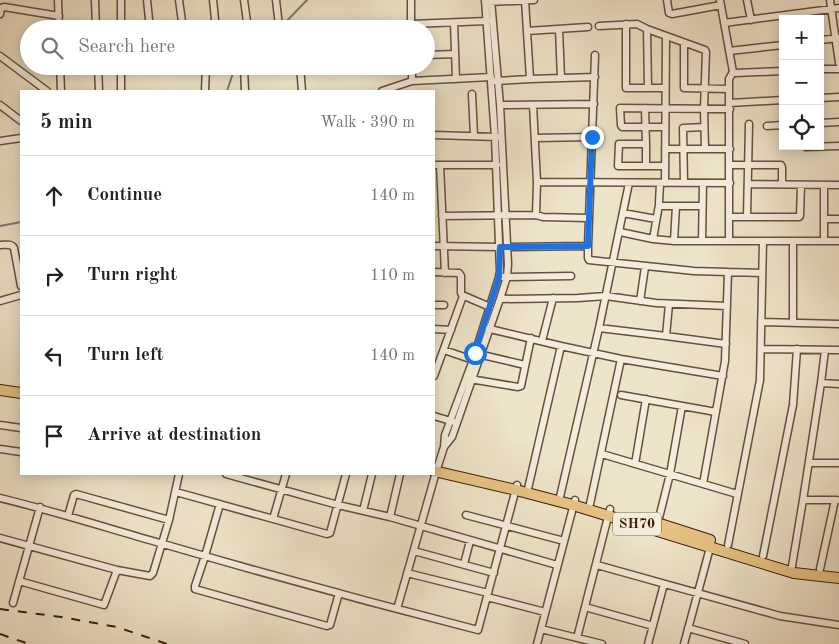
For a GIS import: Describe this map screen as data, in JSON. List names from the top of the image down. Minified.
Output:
{"streets":{"main road":["SH70"]},"page":{"map_buttons":["+","−"],"search":"Search here","heading":["5 min","Walk · 390 m"],"list":[["Continue","140 m"],["Turn right","110 m"],["Turn left","140 m"],"Arrive at destination"]}}
